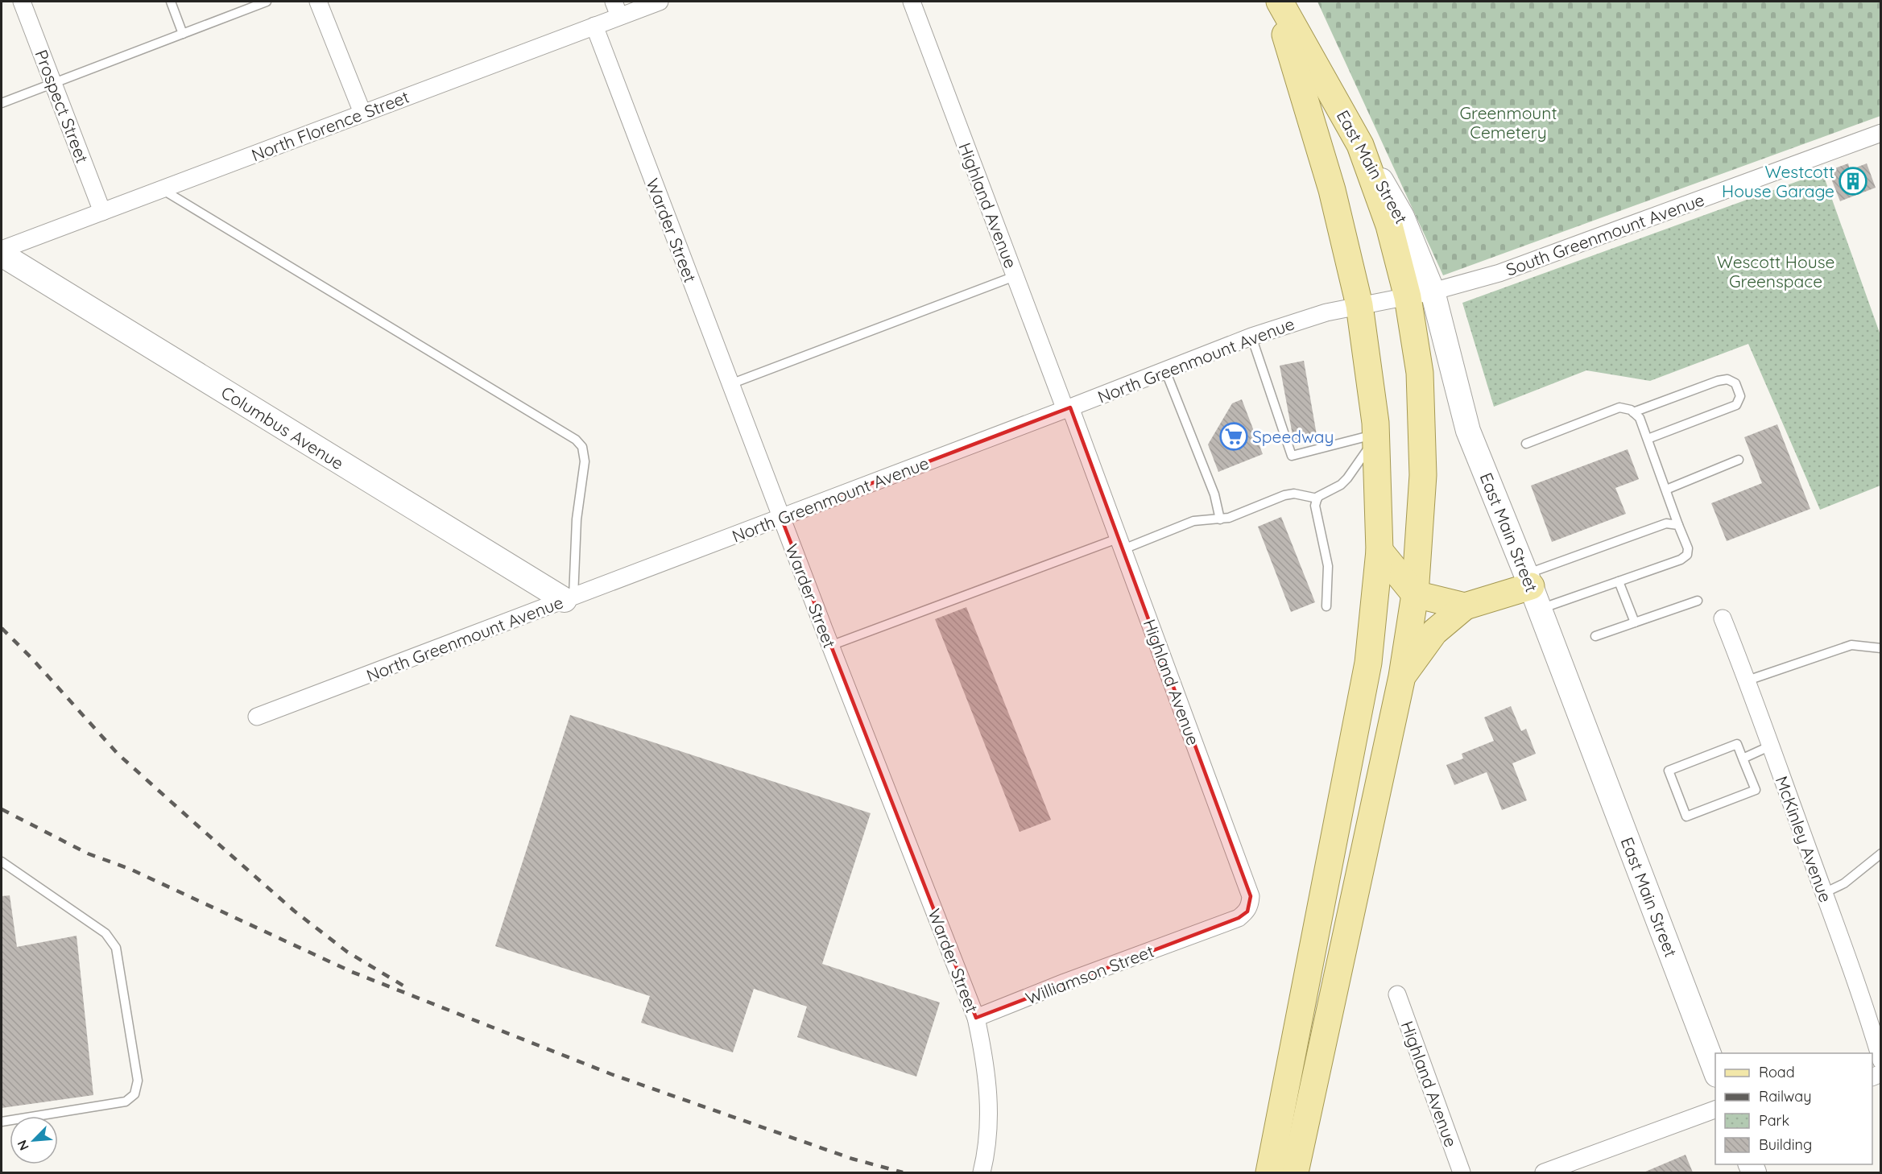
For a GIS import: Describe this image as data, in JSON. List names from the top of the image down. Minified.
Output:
{"streets":{"main road":["East Main Street","Columbus Avenue"],"street":["Prospect Street","North Florence Street","Highland Avenue","Warder Street","South Greenmount Avenue","North Greenmount Avenue","McKinley Avenue","Williamson Street"]},"crossings":[["Prospect Street","North Florence Street"],["North Florence Street","Warder Street"],["East Main Street","South Greenmount Avenue"],["East Main Street","North Greenmount Avenue"],["Highland Avenue","North Greenmount Avenue"],["Highland Avenue","Williamson Street"],["Warder Street","North Greenmount Avenue"],["Warder Street","Williamson Street"],["South Greenmount Avenue","North Greenmount Avenue"],["North Greenmount Avenue","Columbus Avenue"]],"parks":["Greenmount Cemetery","Wescott House Greenspace"],"places":{"building":["Westcott House Garage"],"supermarket":["Speedway"]},"legend":["Road","Railway","Park","Building"],"north":"bottom left"}
